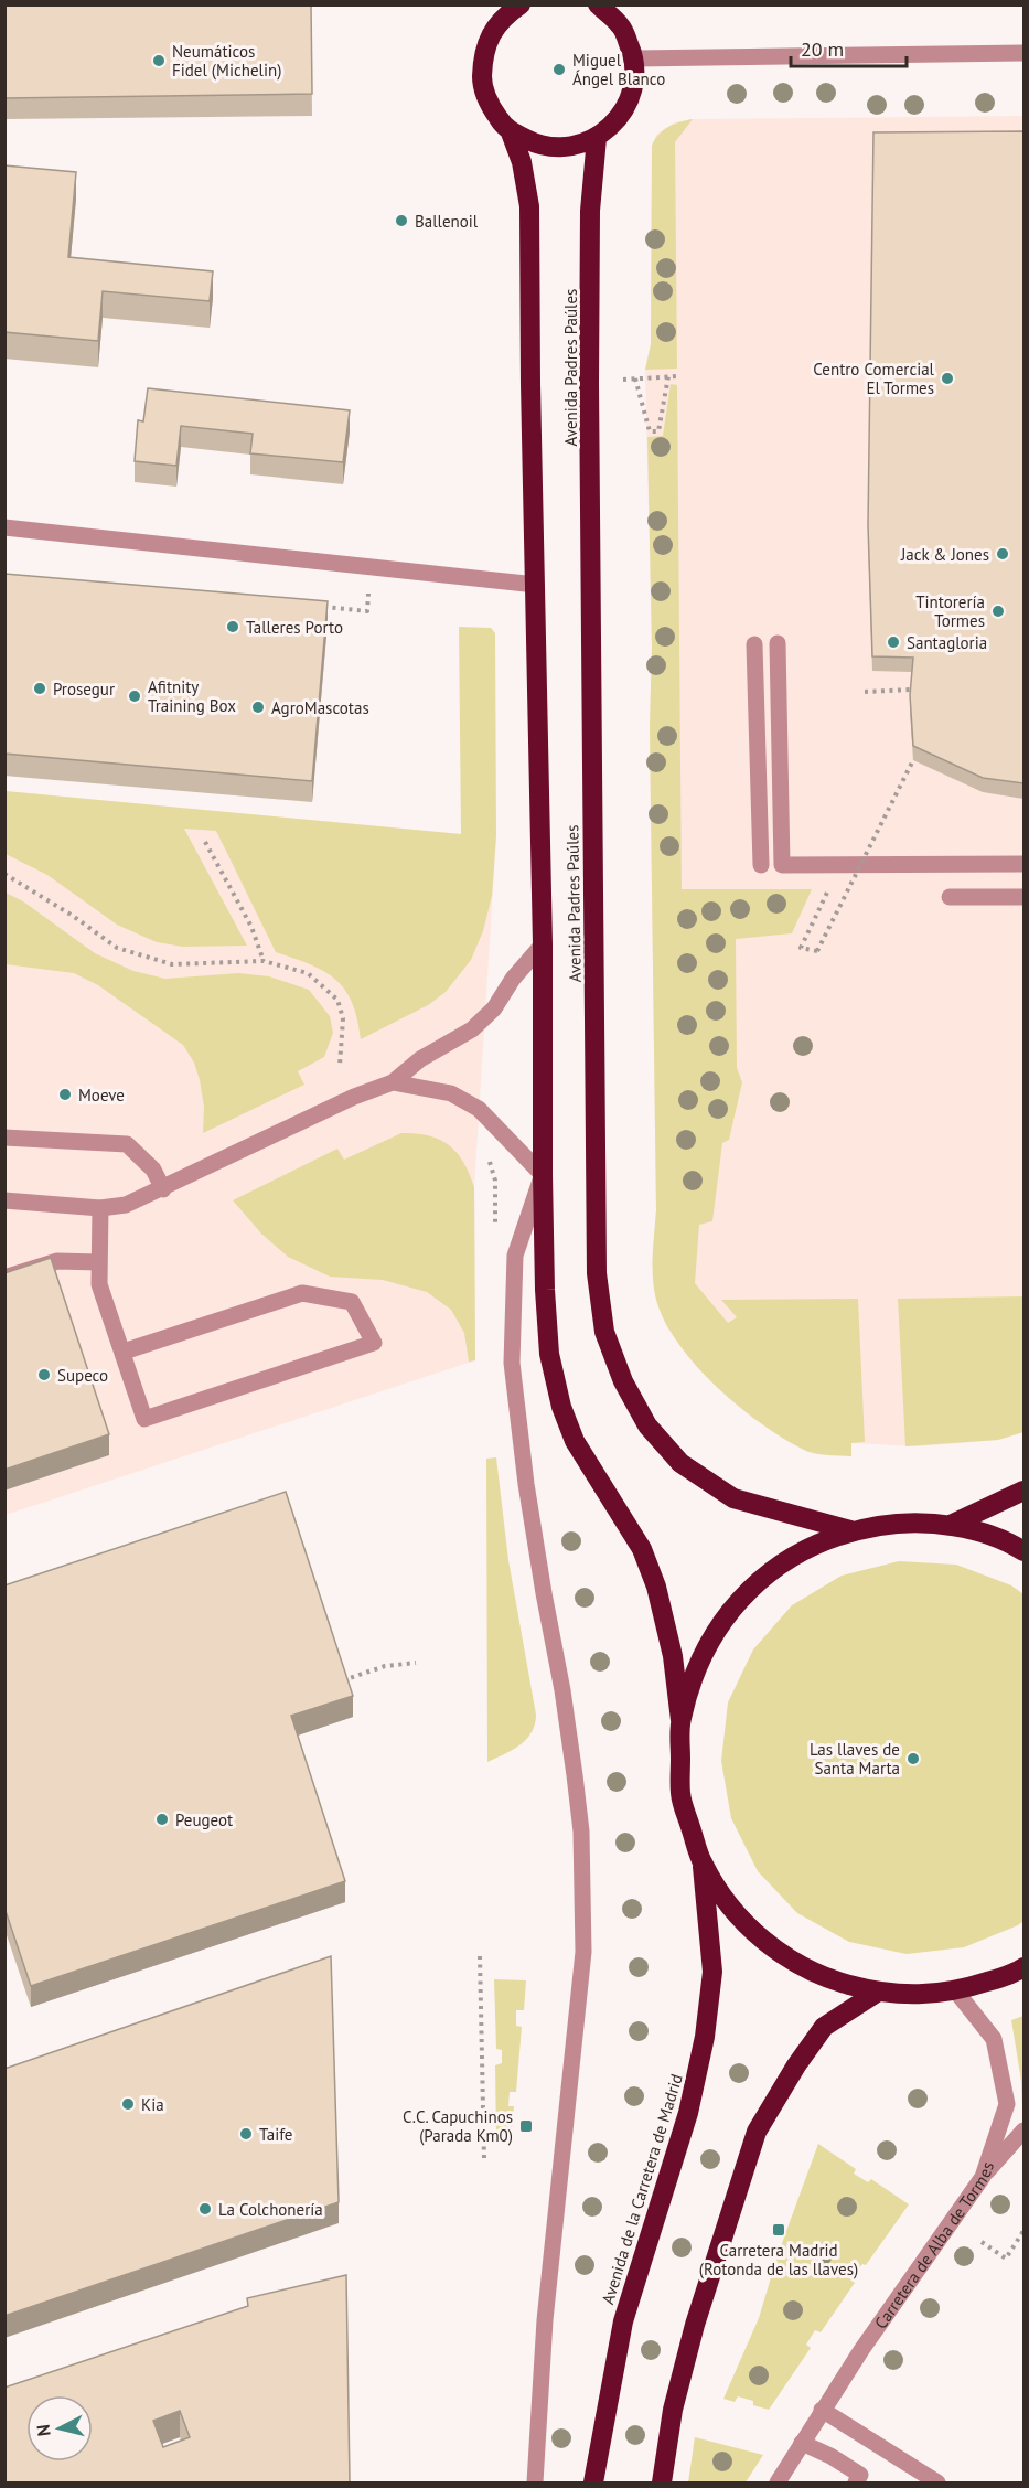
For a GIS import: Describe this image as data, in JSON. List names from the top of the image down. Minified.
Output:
{"streets":{"highway":["Avenida Padres Paúles","Avenida de la Carretera de Madrid"],"street":["Carretera de Alba de Tormes"]},"places":{"other":["Neumáticos Fidel (Michelin)","Miguel Ángel Blanco","Ballenoil","Centro Comercial El Tormes","Jack & Jones","Tintorería Tormes","Talleres Porto","Santagloria","Prosegur","Afitnity Training Box","AgroMascotas","Moeve","Supeco","Las llaves de Santa Marta","Peugeot","Kia","Taife","La Colchonería"],"transit":["C.C. Capuchinos (Parada Km0)","Carretera Madrid (Rotonda de las llaves)"]},"scale_bar":"20 m","north":"left"}
